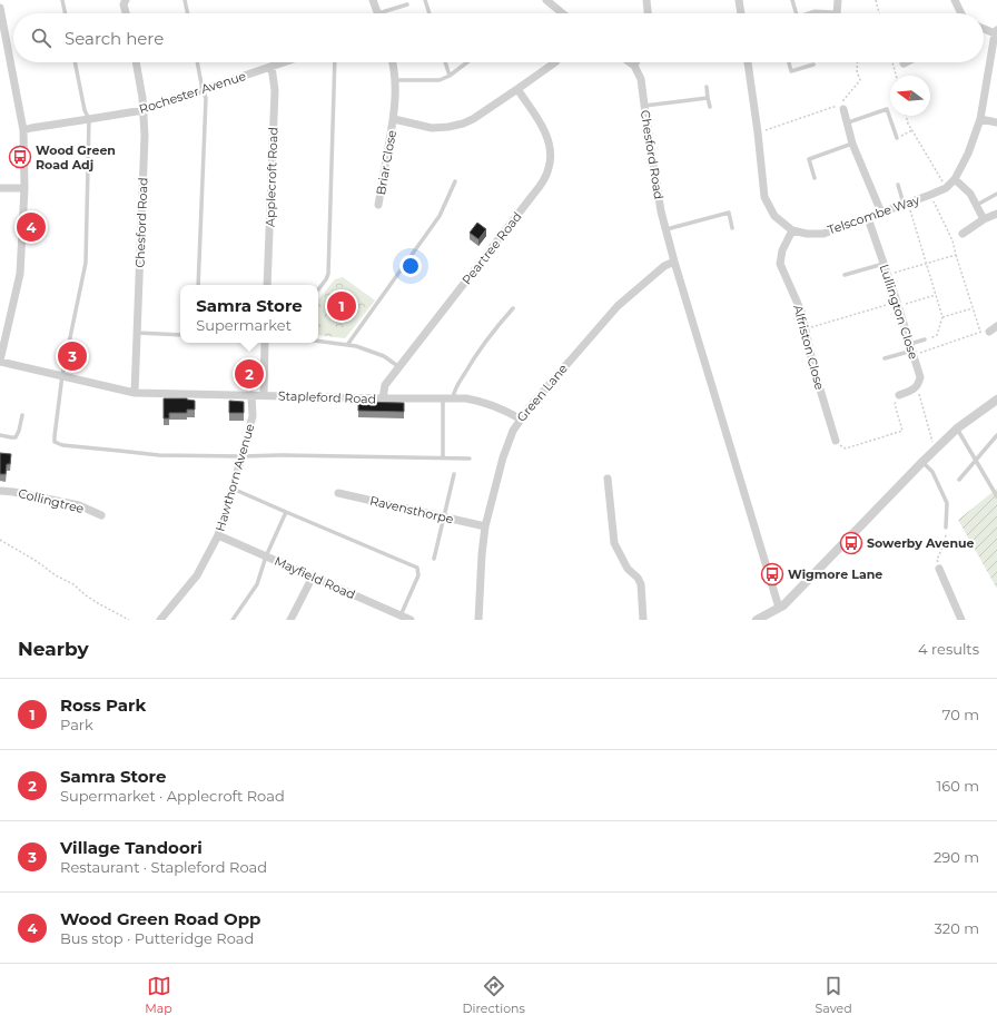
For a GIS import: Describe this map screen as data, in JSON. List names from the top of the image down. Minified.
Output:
{"streets":{"street":["Rochester Avenue","Chesford Road","Briar Close","Applecroft Road","Telscombe Way","Peartree Road","Lullington Close","Alfriston Close","Green Lane","Stapleford Road","Hawthorn Avenue","Collingtree","Ravensthorpe","Mayfield Road"]},"crossings":[["Rochester Avenue","Chesford Road"],["Rochester Avenue","Applecroft Road"],["Chesford Road","Green Lane"],["Chesford Road","Stapleford Road"],["Telscombe Way","Lullington Close"],["Telscombe Way","Alfriston Close"],["Peartree Road","Stapleford Road"],["Green Lane","Stapleford Road"],["Green Lane","Ravensthorpe"],["Stapleford Road","Hawthorn Avenue"],["Hawthorn Avenue","Mayfield Road"]],"places":{"bus stop":["Wood Green Road Adj","Sowerby Avenue","Wigmore Lane"]},"north":"left","page":{"search":"Search here","pins":["4","1","3","2"],"popup":["Samra Store","Supermarket"],"heading":["Nearby","4 results"],"list":[{"mark":"1","name":"Ross Park","note":"Park","value":"70 m"},{"mark":"2","name":"Samra Store","note":"Supermarket · Applecroft Road","value":"160 m"},{"mark":"3","name":"Village Tandoori","note":"Restaurant · Stapleford Road","value":"290 m"},{"mark":"4","name":"Wood Green Road Opp","note":"Bus stop · Putteridge Road","value":"320 m"}],"nav":["Map","Directions","Saved"]}}
